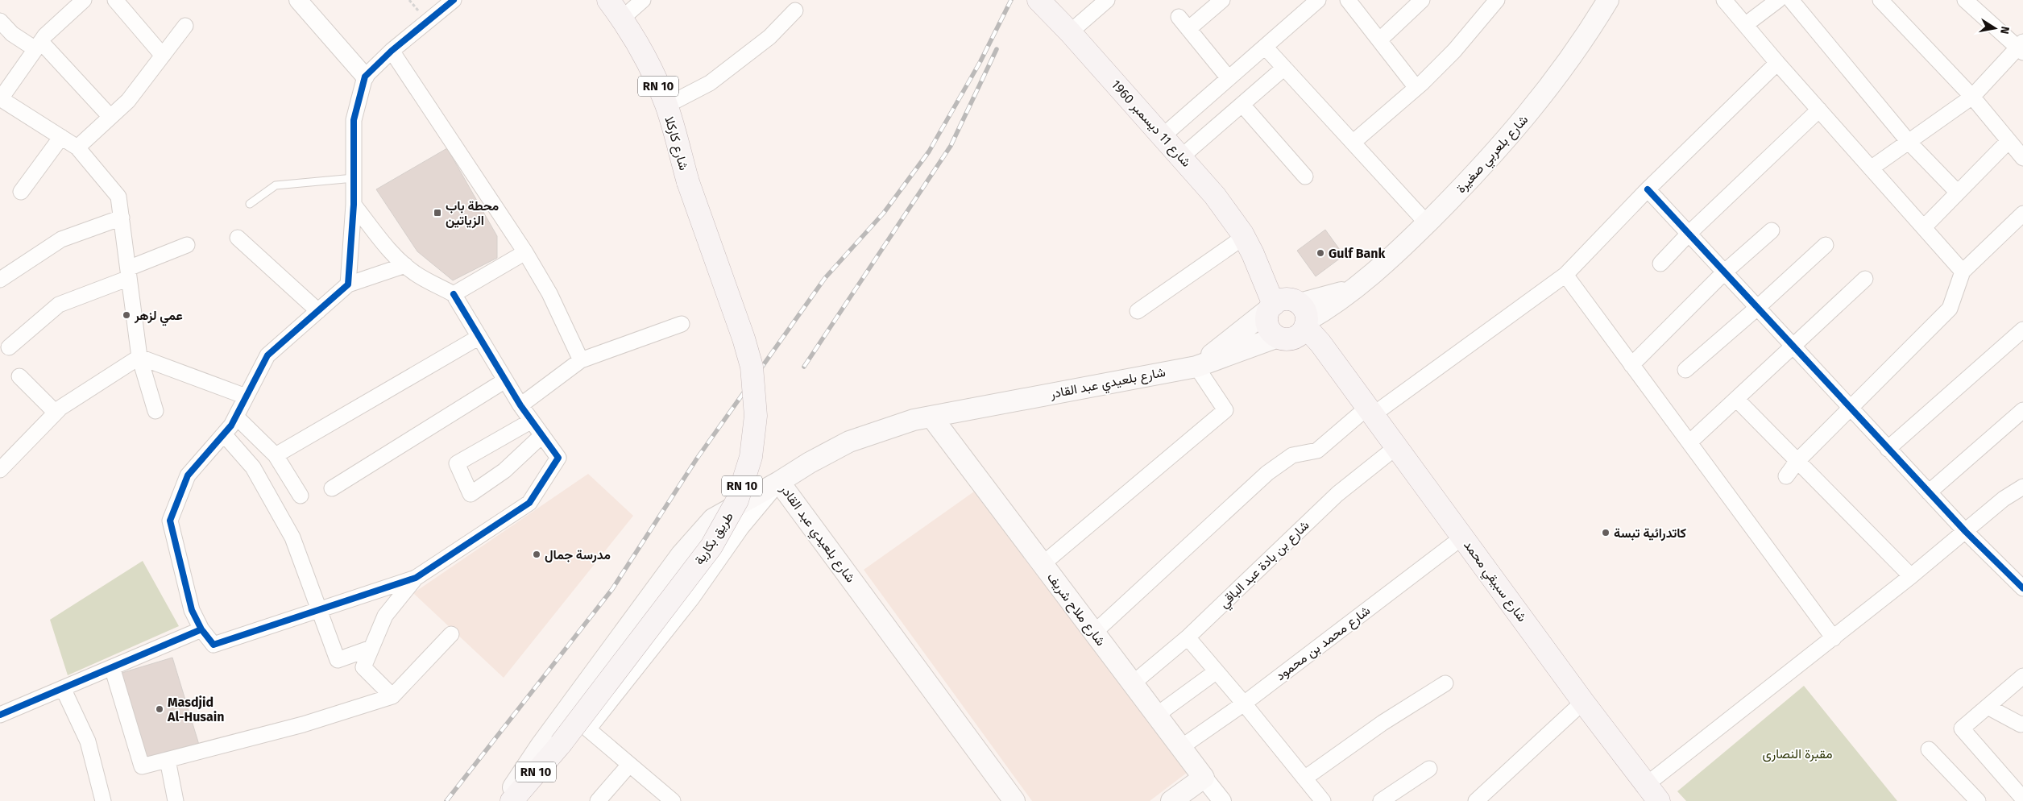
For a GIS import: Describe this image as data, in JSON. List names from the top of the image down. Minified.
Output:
{"streets":{"main road":["RN 10","شارع 11 ديسمبر 1960","شارع كاركلا","شارع بلعربي صغيرة","شارع بلعيدي عبد القادر","طريق بكارية","شارع سبيقي محمد","شارع ملاح شريف"],"street":["شارع بن بادة عبد الباقي","شارع محمد بن محمود"]},"crossings":[["شارع 11 ديسمبر 1960","شارع بلعربي صغيرة"],["شارع 11 ديسمبر 1960","شارع بلعيدي عبد القادر"],["شارع 11 ديسمبر 1960","شارع سبيقي محمد"],["شارع كاركلا","طريق بكارية"],["شارع بلعربي صغيرة","شارع بلعيدي عبد القادر"],["شارع بلعربي صغيرة","شارع سبيقي محمد"],["شارع بلعيدي عبد القادر","شارع سبيقي محمد"],["شارع بلعيدي عبد القادر","شارع ملاح شريف"],["شارع بن بادة عبد الباقي","شارع سبيقي محمد"],["شارع بن بادة عبد الباقي","شارع ملاح شريف"],["شارع سبيقي محمد","شارع محمد بن محمود"],["شارع ملاح شريف","شارع محمد بن محمود"]],"parks":["مقبرة النصارى"],"places":{"transit":["محطة باب الزياتين"],"other":["Gulf Bank","عمي لزهر","كاتدرائية تبسة","مدرسة جمال","Masdjid Al-Husain"]},"north":"right"}
